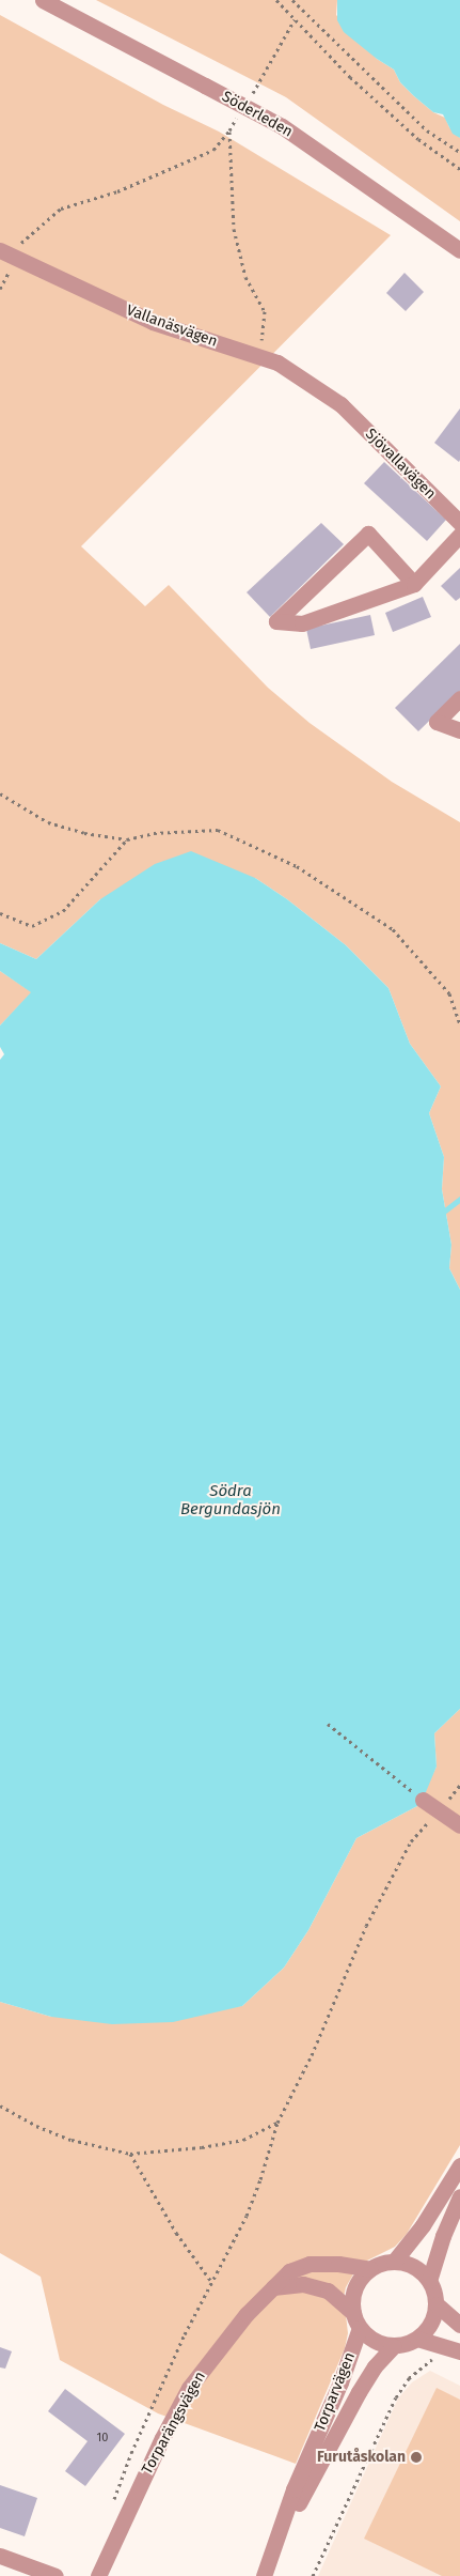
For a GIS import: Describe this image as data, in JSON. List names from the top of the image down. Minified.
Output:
{"streets":{"street":["Söderleden","Vallanäsvägen","Sjövallavägen","Torparvägen","Torparängsvägen"]},"crossings":[["Vallanäsvägen","Sjövallavägen"],["Torparvägen","Torparängsvägen"]],"water":["Södra Bergundasjön"],"places":["Furutåskolan"],"house_numbers":["10"]}
